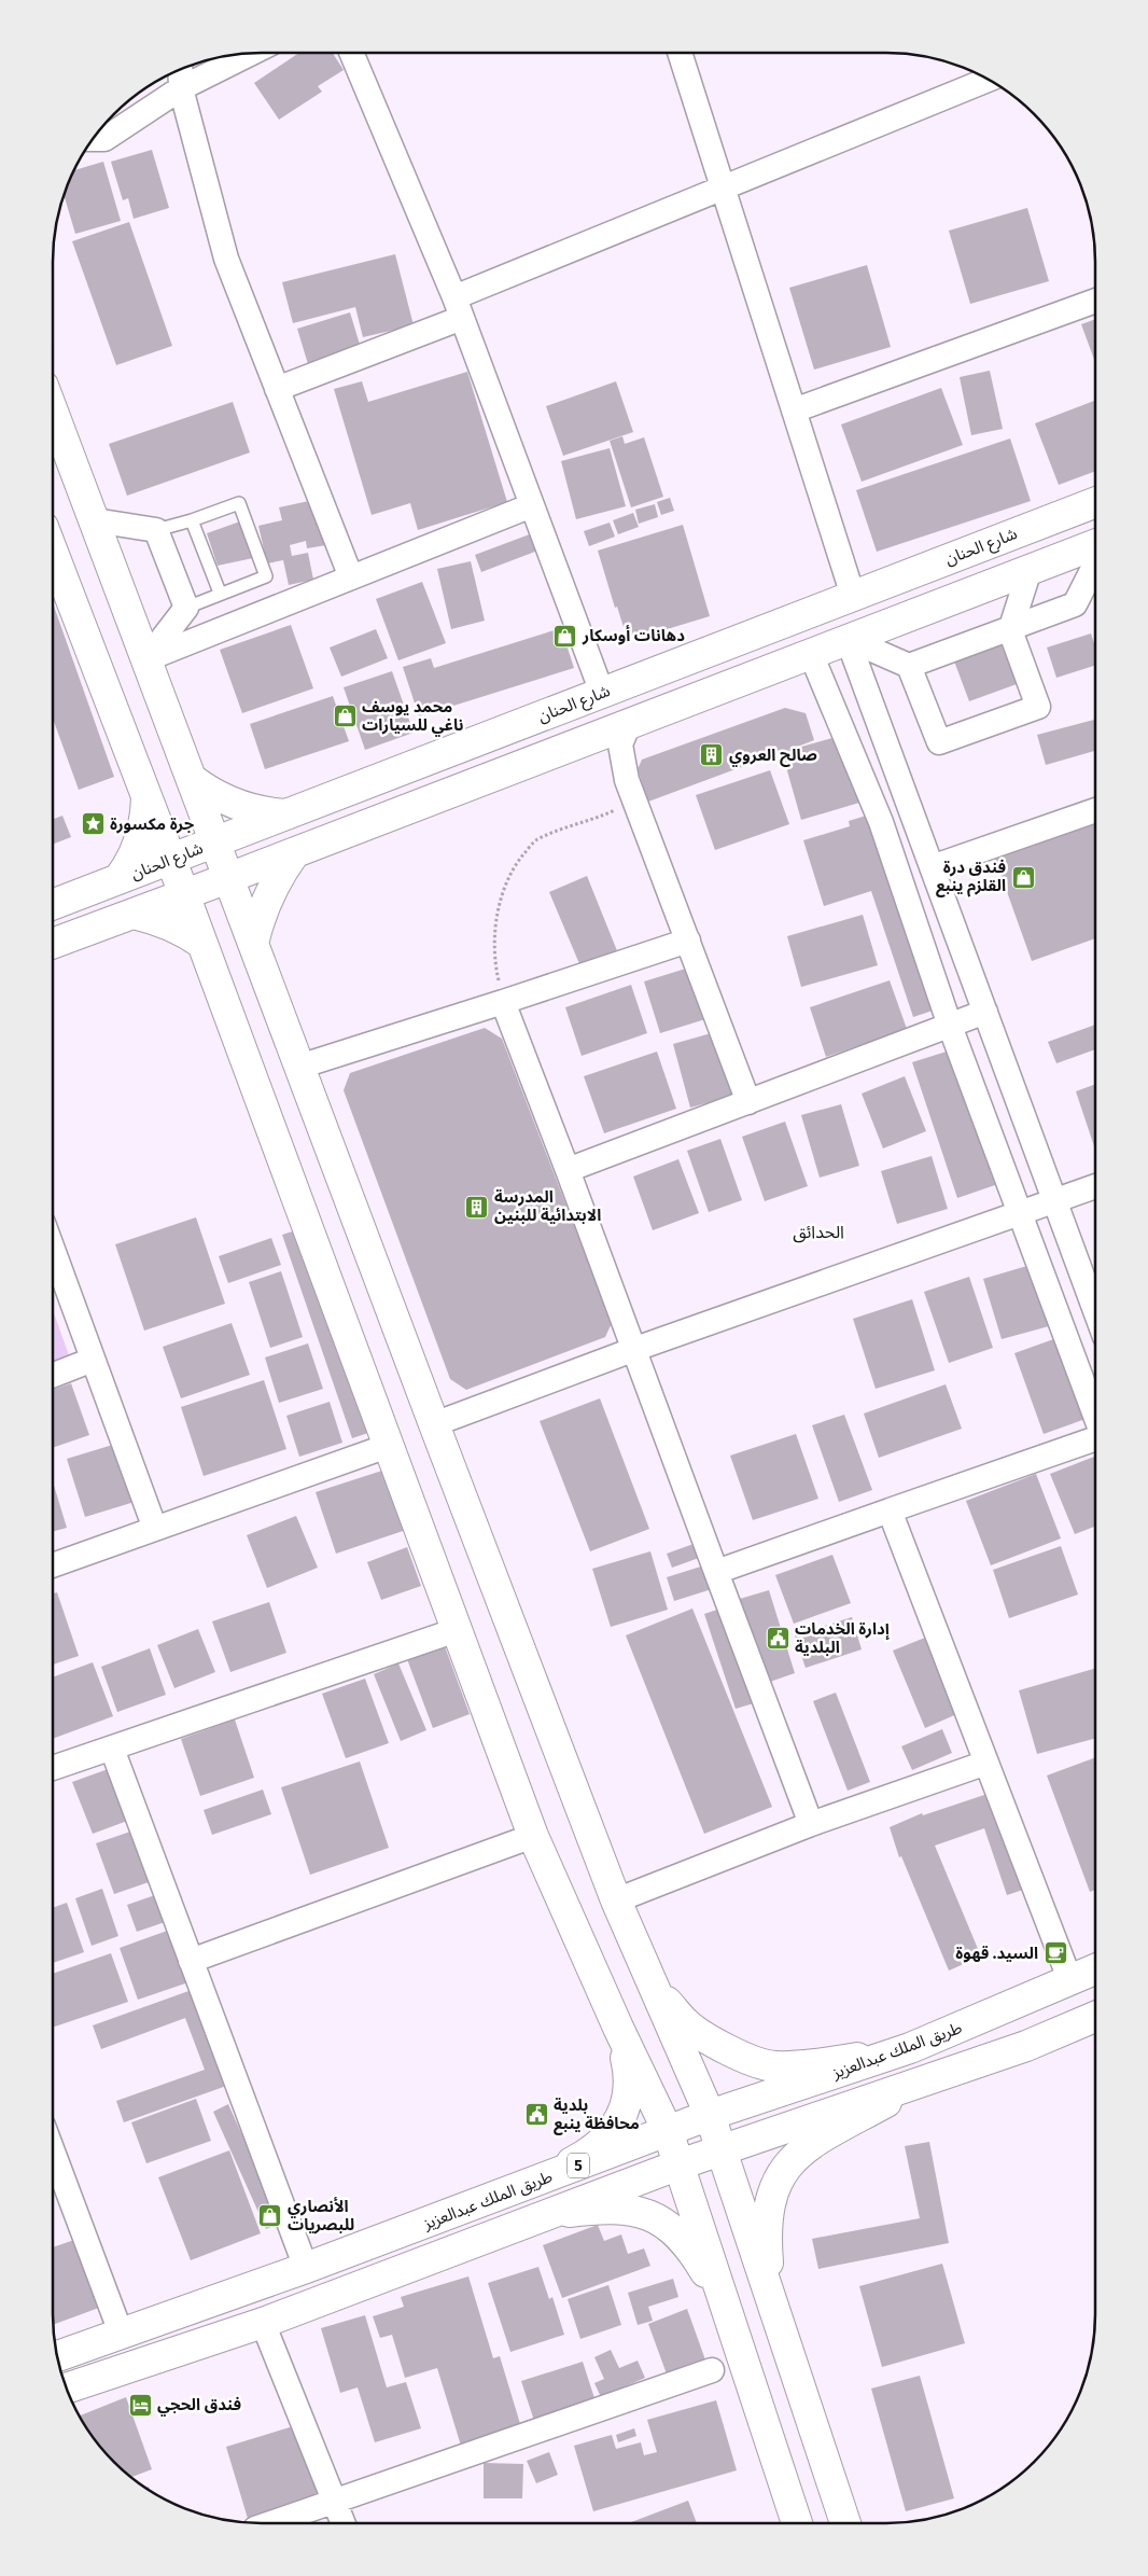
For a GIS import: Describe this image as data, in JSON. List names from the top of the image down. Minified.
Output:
{"streets":{"main road":["شارع الحنان","طريق الملك عبدالعزيز","5"]},"districts":["الحدائق"],"places":{"shop":["دهانات أوسكار","محمد يوسف ناغي للسيارات","فندق درة القلزم ينبع","الأنصاري للبصريات"],"building":["صالح العروي","المدرسة الابتدائية للبنين"],"place":["جرة مكسورة"],"public building":["إدارة الخدمات البلدية","بلدية محافظة ينبع"],"cafe":["السيد. قهوة"],"hotel":["فندق الحجي"]}}
